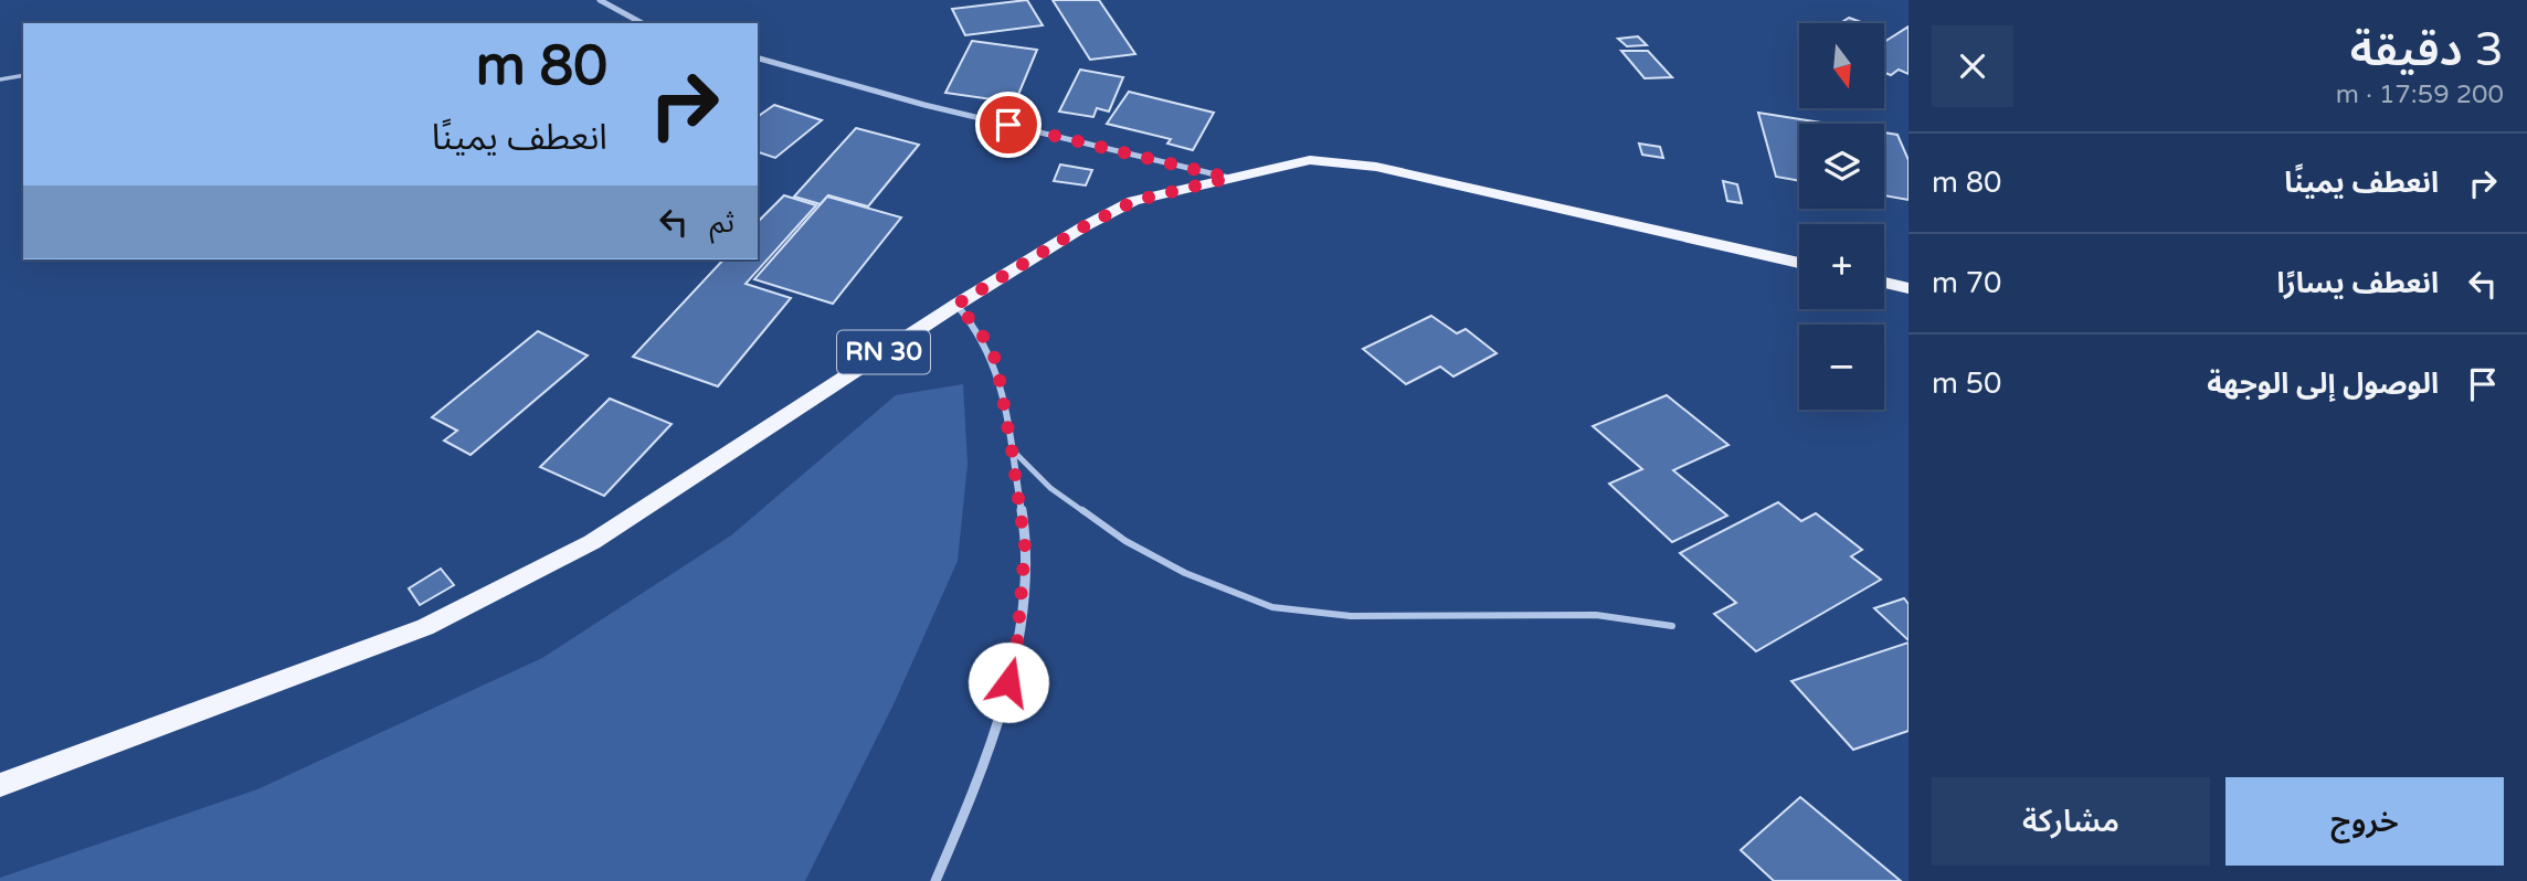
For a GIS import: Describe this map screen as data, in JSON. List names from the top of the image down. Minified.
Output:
{"streets":{"main road":["RN 30"]},"north":"bottom","page":{"heading":["3 دقيقة","200 m · 17:59"],"map_buttons":["+","−"],"turn":["80 m","انعطف يمينًا"],"list":[{"name":"انعطف يمينًا","value":"80 m"},{"name":"انعطف يسارًا","value":"70 m"},{"name":"الوصول إلى الوجهة","value":"50 m"}],"then":"ثم","buttons":["خروج","مشاركة"]}}
